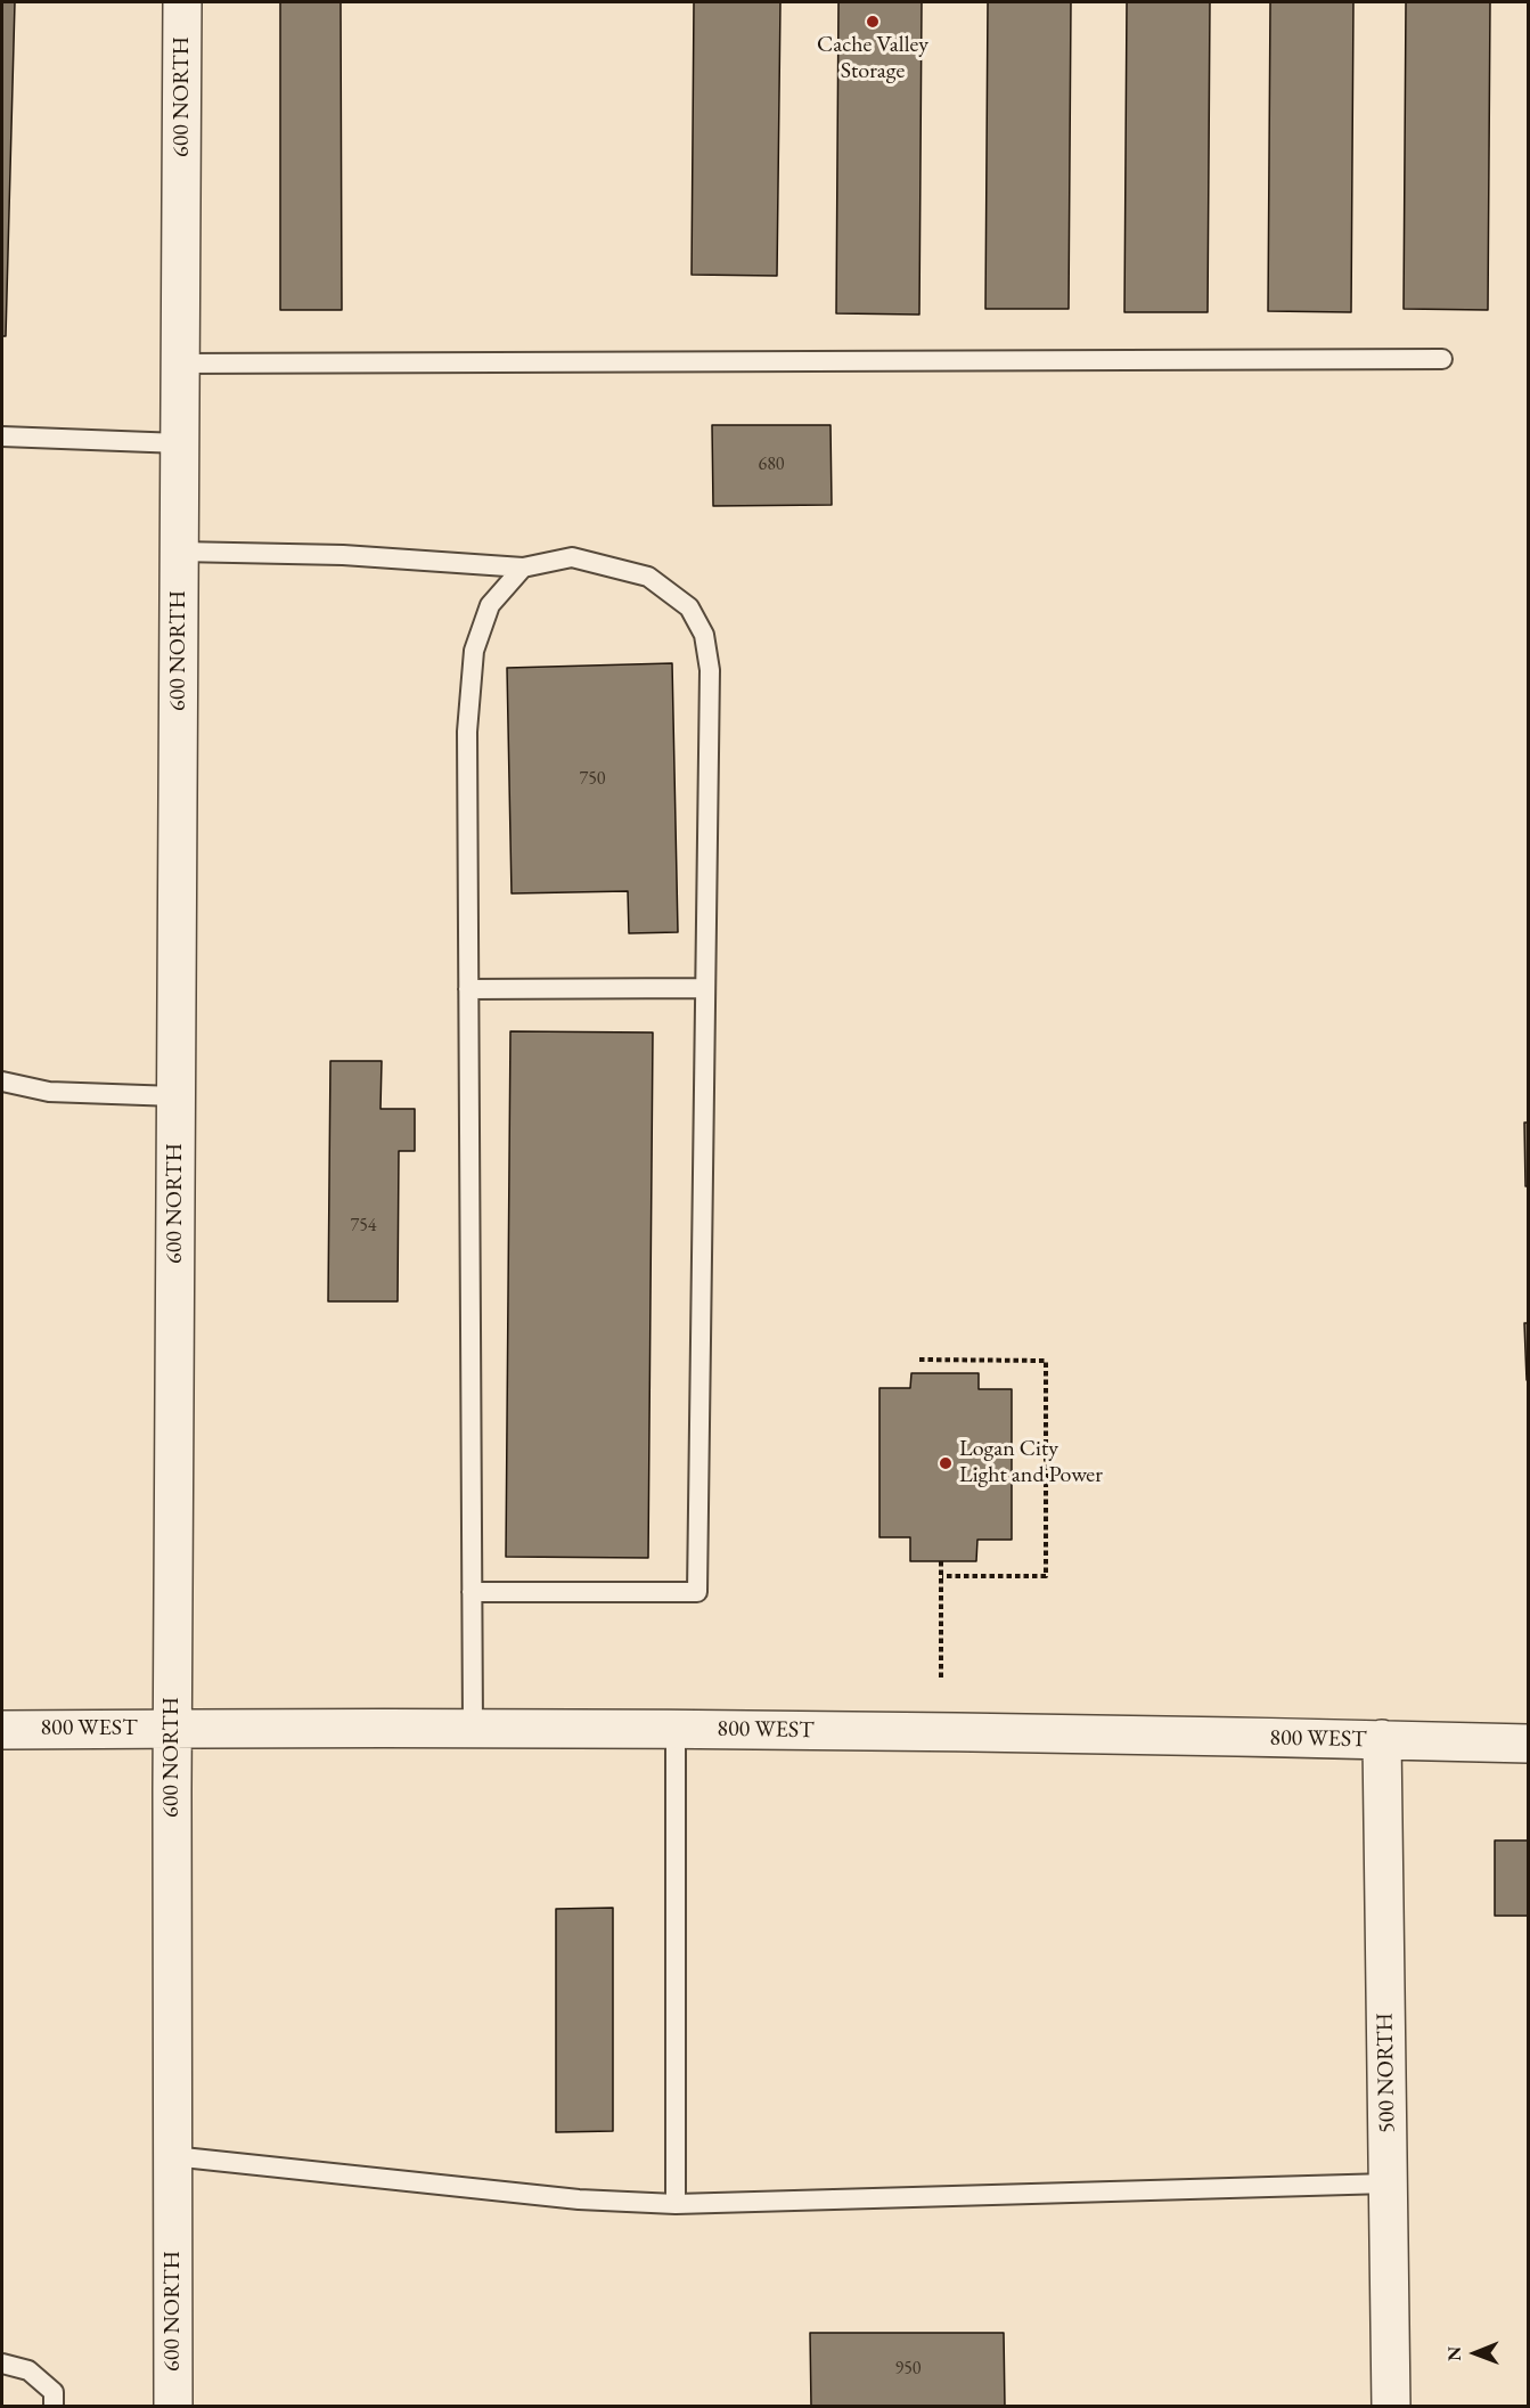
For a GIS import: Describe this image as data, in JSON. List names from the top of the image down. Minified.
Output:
{"streets":{"street":["600 NORTH","800 WEST","500 NORTH"]},"crossings":[["600 NORTH","800 WEST"],["800 WEST","500 NORTH"]],"places":["Cache Valley Storage","Logan City Light and Power"],"house_numbers":["680","750","754","950"],"north":"left"}
